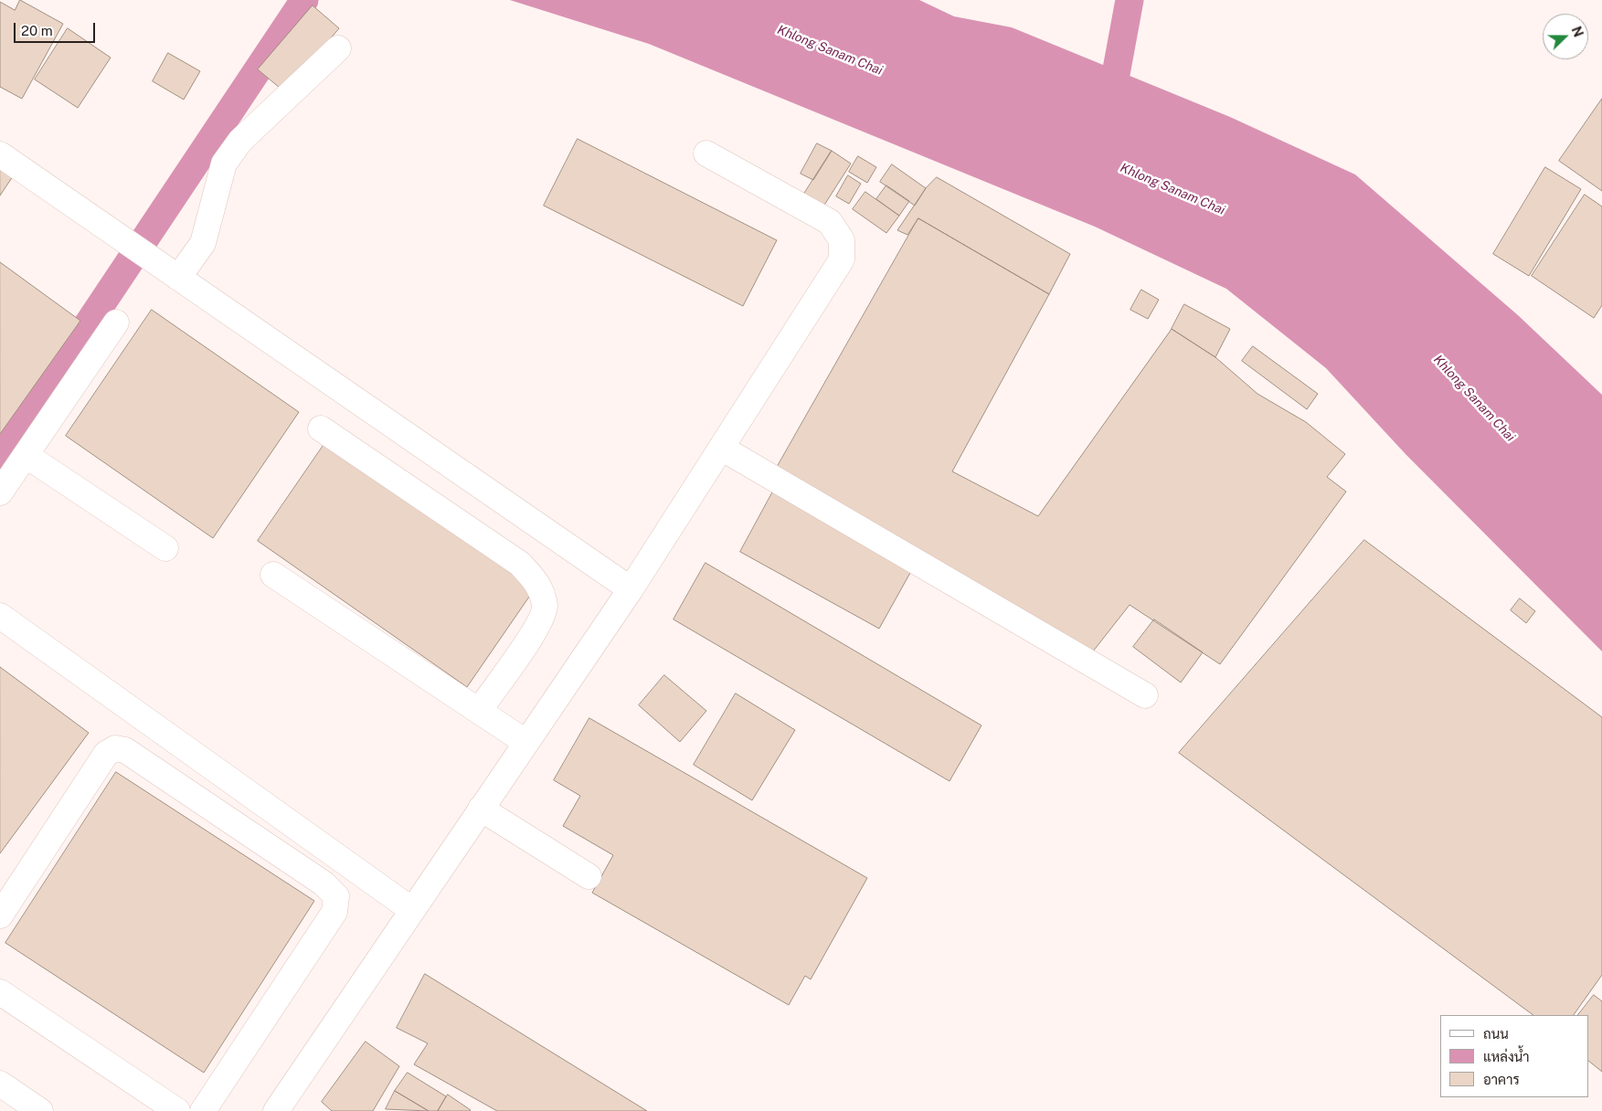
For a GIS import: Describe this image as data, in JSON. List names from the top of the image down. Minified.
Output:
{"water":["Khlong Sanam Chai"],"legend":["ถนน","แหล่งน้ำ","อาคาร"],"scale_bar":"20 m","north":"right"}
